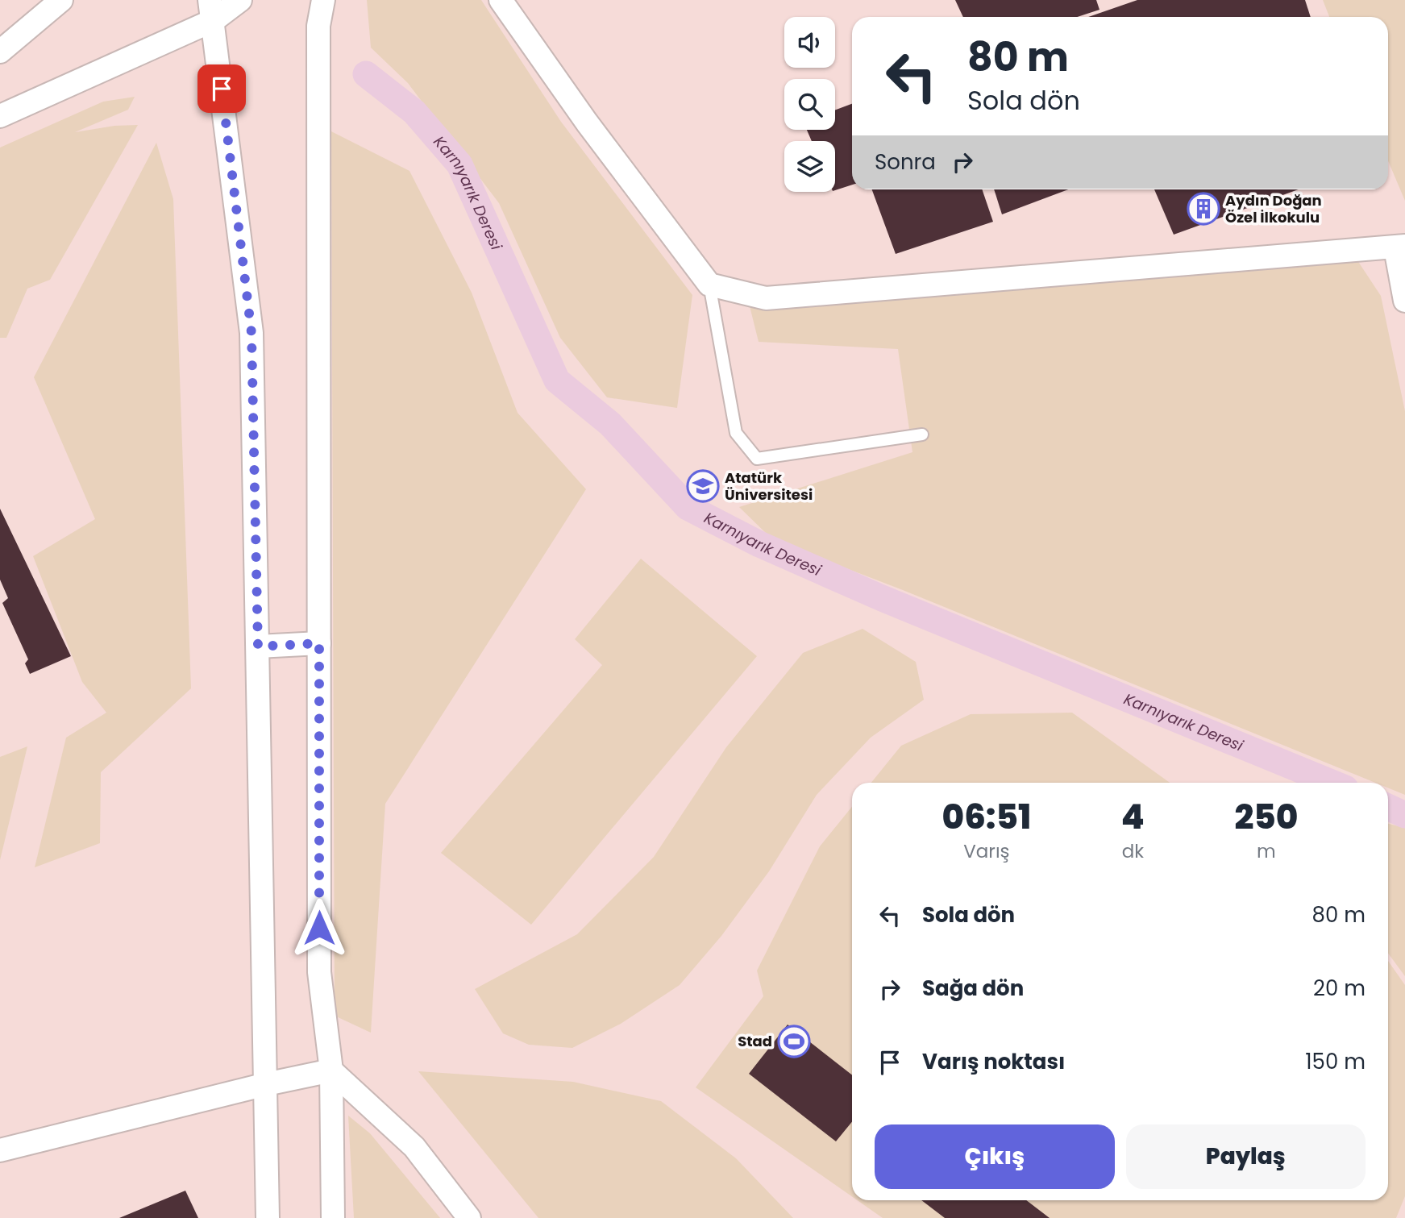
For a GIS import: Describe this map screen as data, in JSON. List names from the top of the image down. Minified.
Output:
{"water":["Karnıyarık Deresi"],"places":{"building":["Aydın Doğan Özel İlkokulu"],"school or university":["Atatürk Üniversitesi"],"sports":["Stad"]},"page":{"turn":["80 m","Sola dön"],"then":"Sonra","eta":["06:51","Varış","4","dk","250","m"],"list":[{"name":"Sola dön","value":"80 m"},{"name":"Sağa dön","value":"20 m"},{"name":"Varış noktası","value":"150 m"}],"buttons":["Çıkış","Paylaş"]}}
